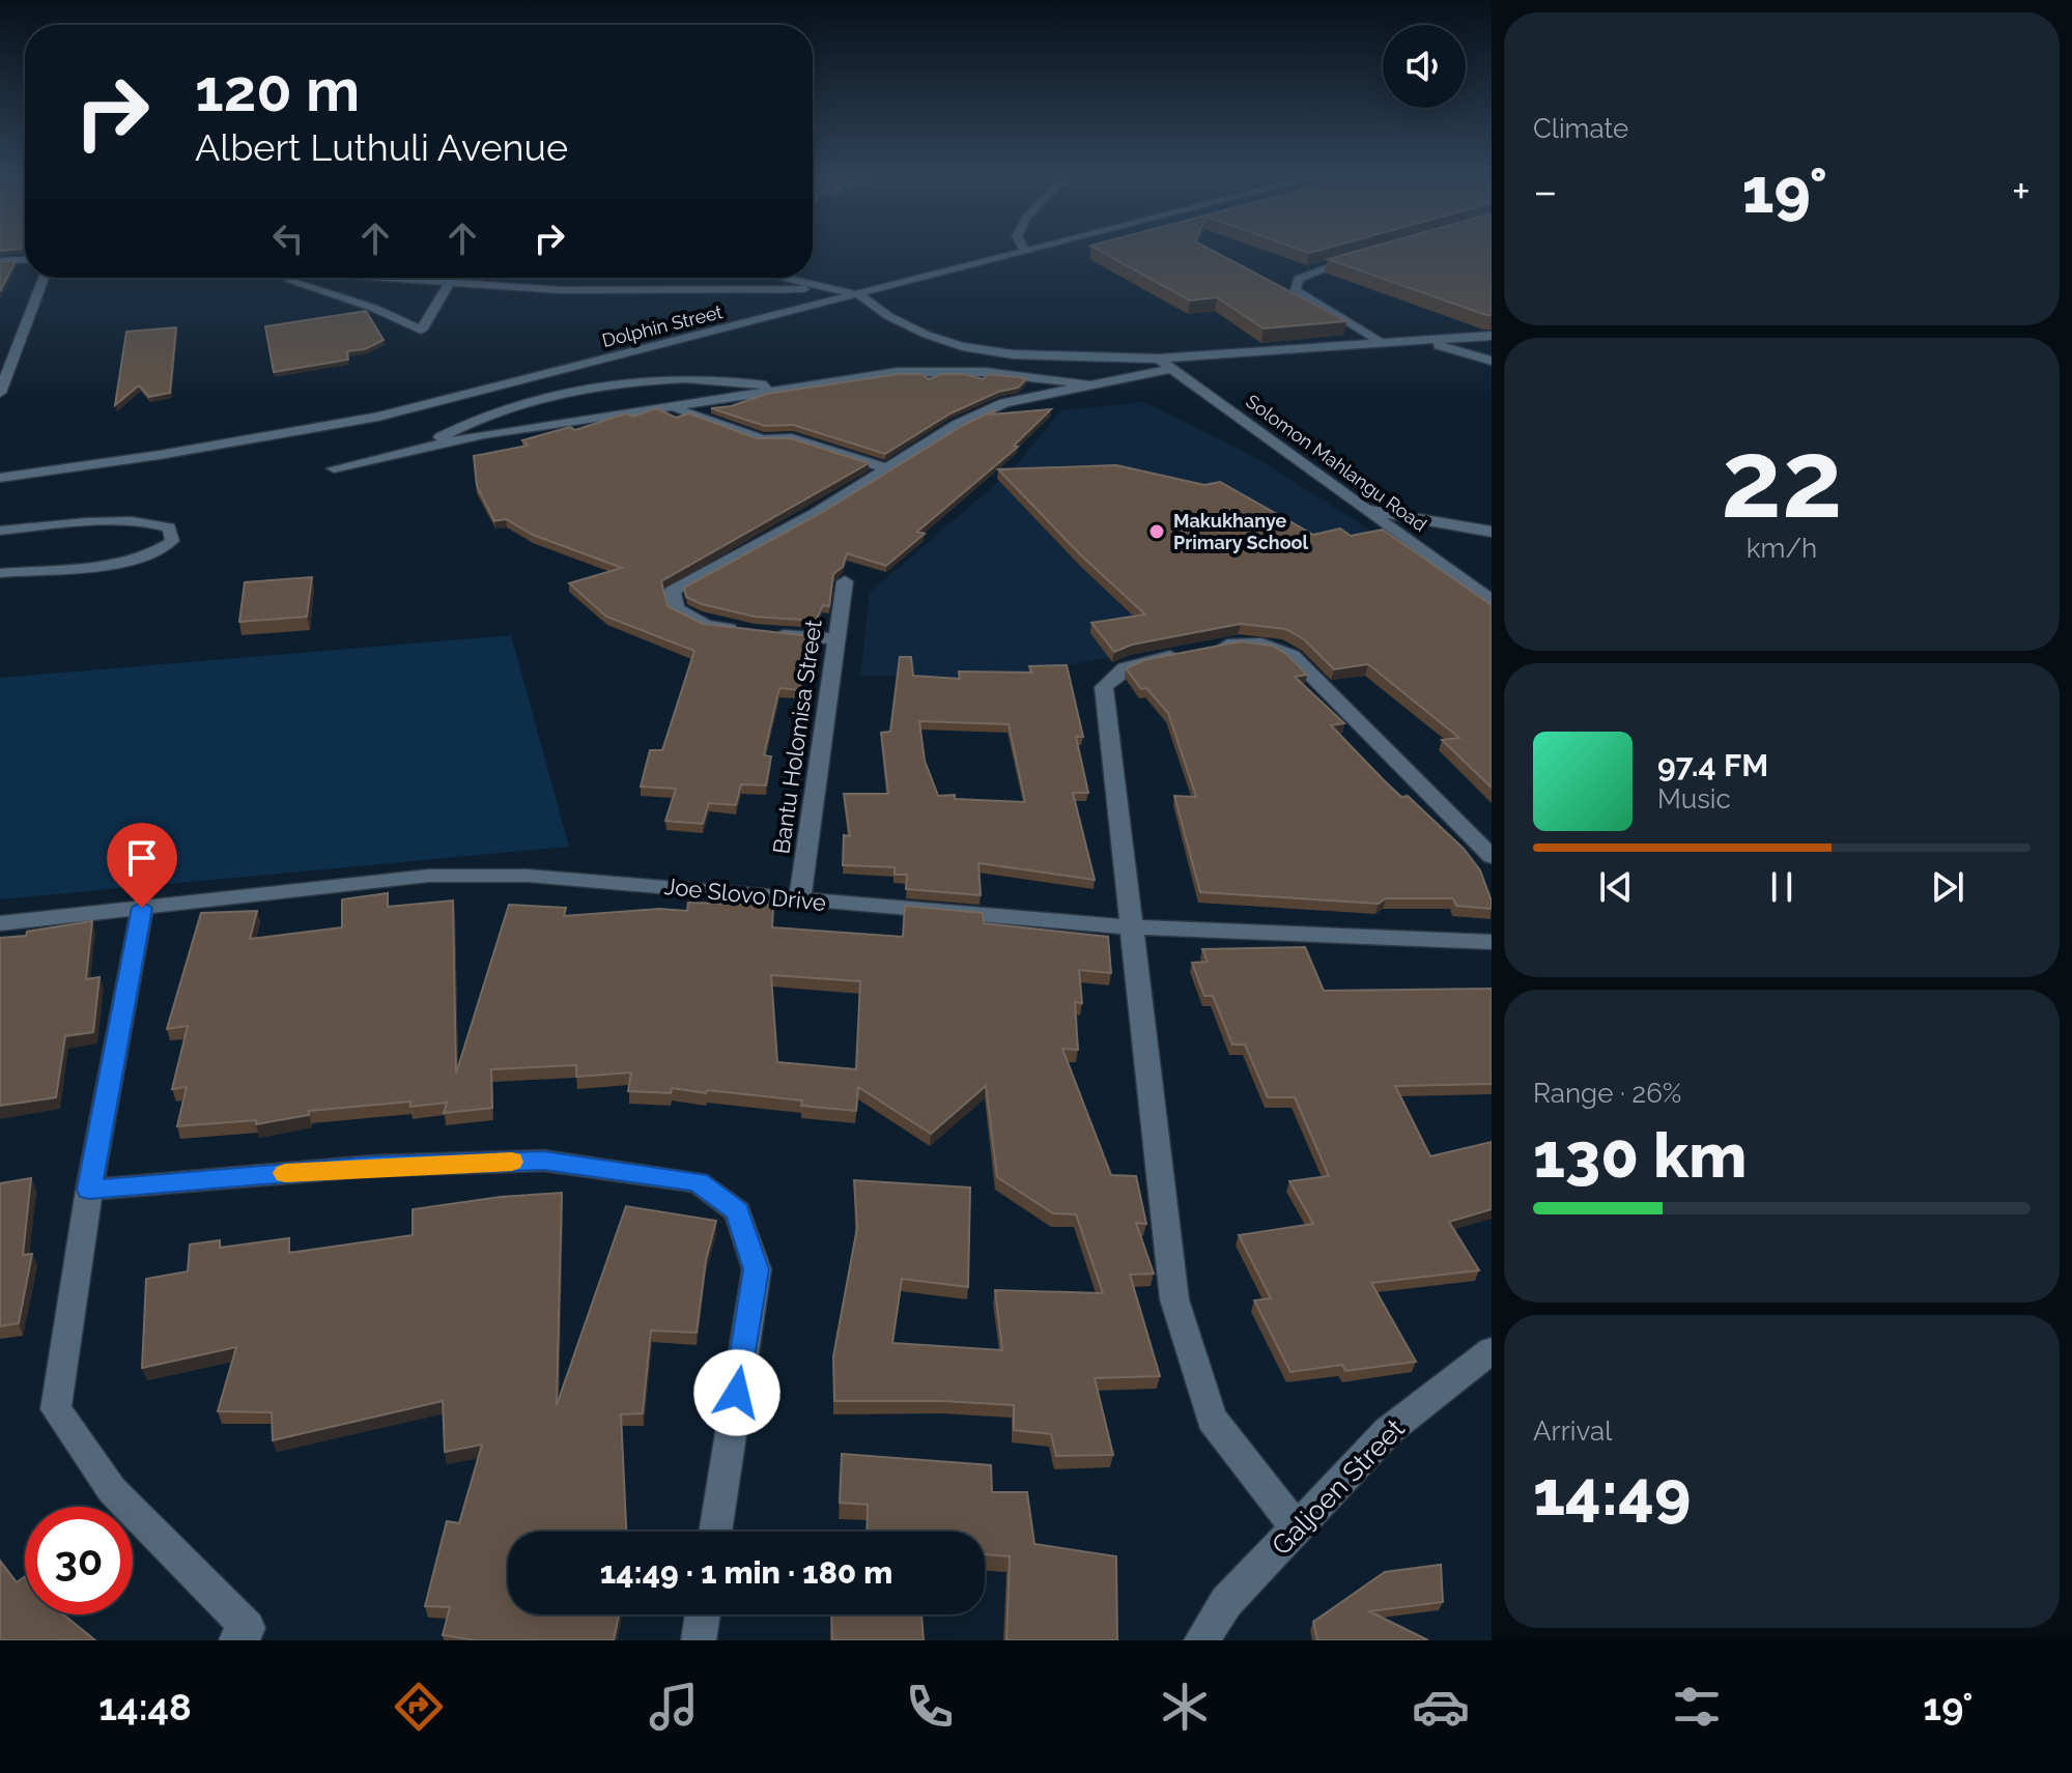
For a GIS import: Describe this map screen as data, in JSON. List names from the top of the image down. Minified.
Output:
{"streets":{"street":["Dolphin Street","Solomon Mahlangu Road","Bantu Holomisa Street","Joe Slovo Drive","Galjoen Street"]},"crossings":[["Bantu Holomisa Street","Joe Slovo Drive"]],"places":["Makukhanye Primary School"],"page":{"tile":["Climate",["22","km/h"],["Range · 26%","130 km"],["Arrival","14:49"]],"turn":["120 m","Albert Luthuli Avenue"],"heat":["−","19°","+"],"song":["97.4 FM","Music"],"limit":"30","trip":"14:49 · 1 min · 180 m","tabs":["14:48","19°"]}}
